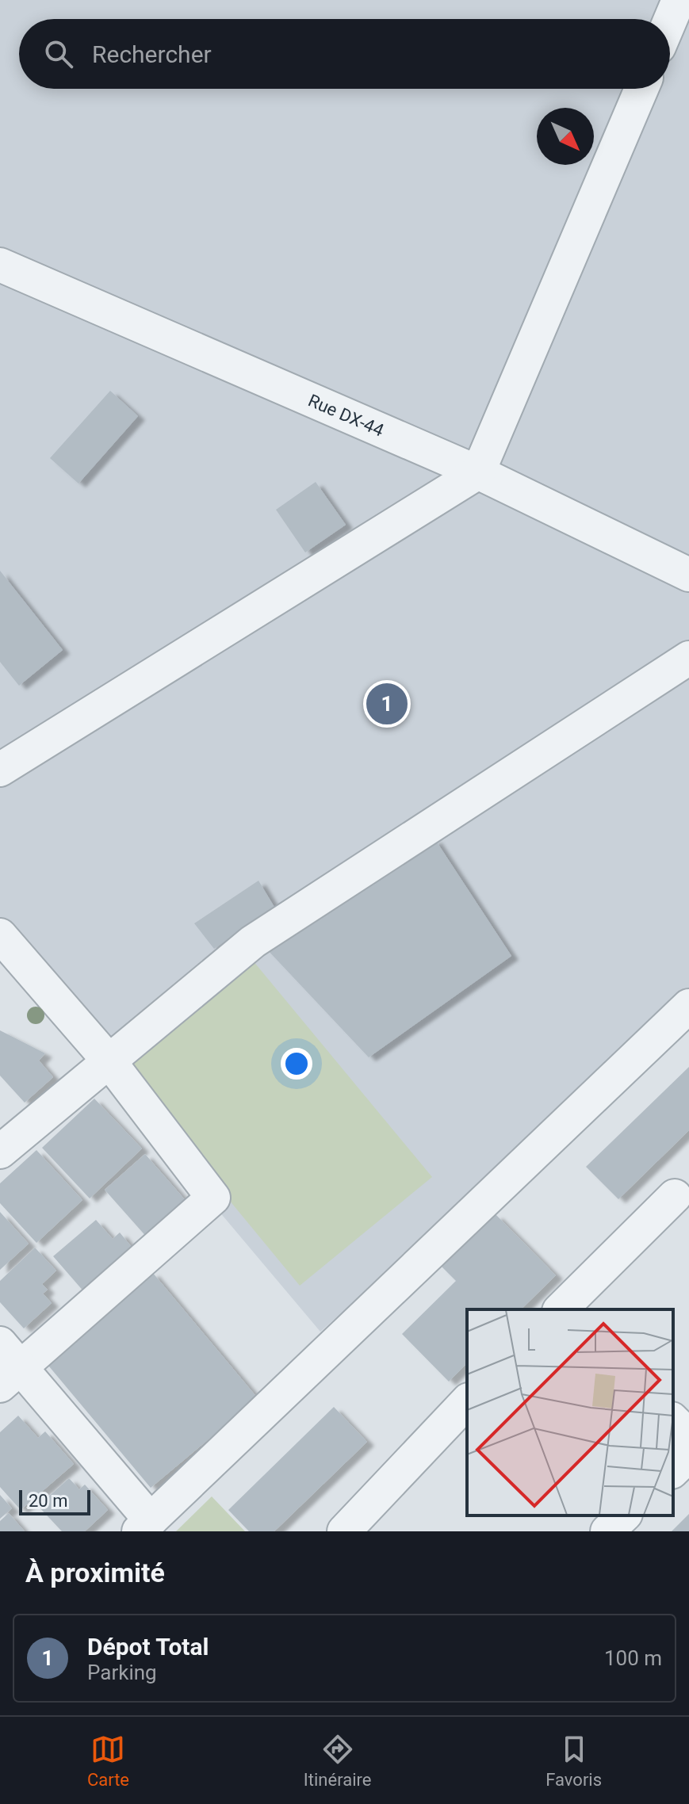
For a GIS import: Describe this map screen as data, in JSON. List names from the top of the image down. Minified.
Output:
{"streets":{"street":["Rue DX-44"]},"scale_bar":"20 m","north":"bottom right","page":{"search":"Rechercher","pins":"1","scale":"20 m","heading":"À proximité","list":[{"mark":"1","name":"Dépot Total","note":"Parking","value":"100 m"}],"nav":["Carte","Itinéraire","Favoris"]}}
